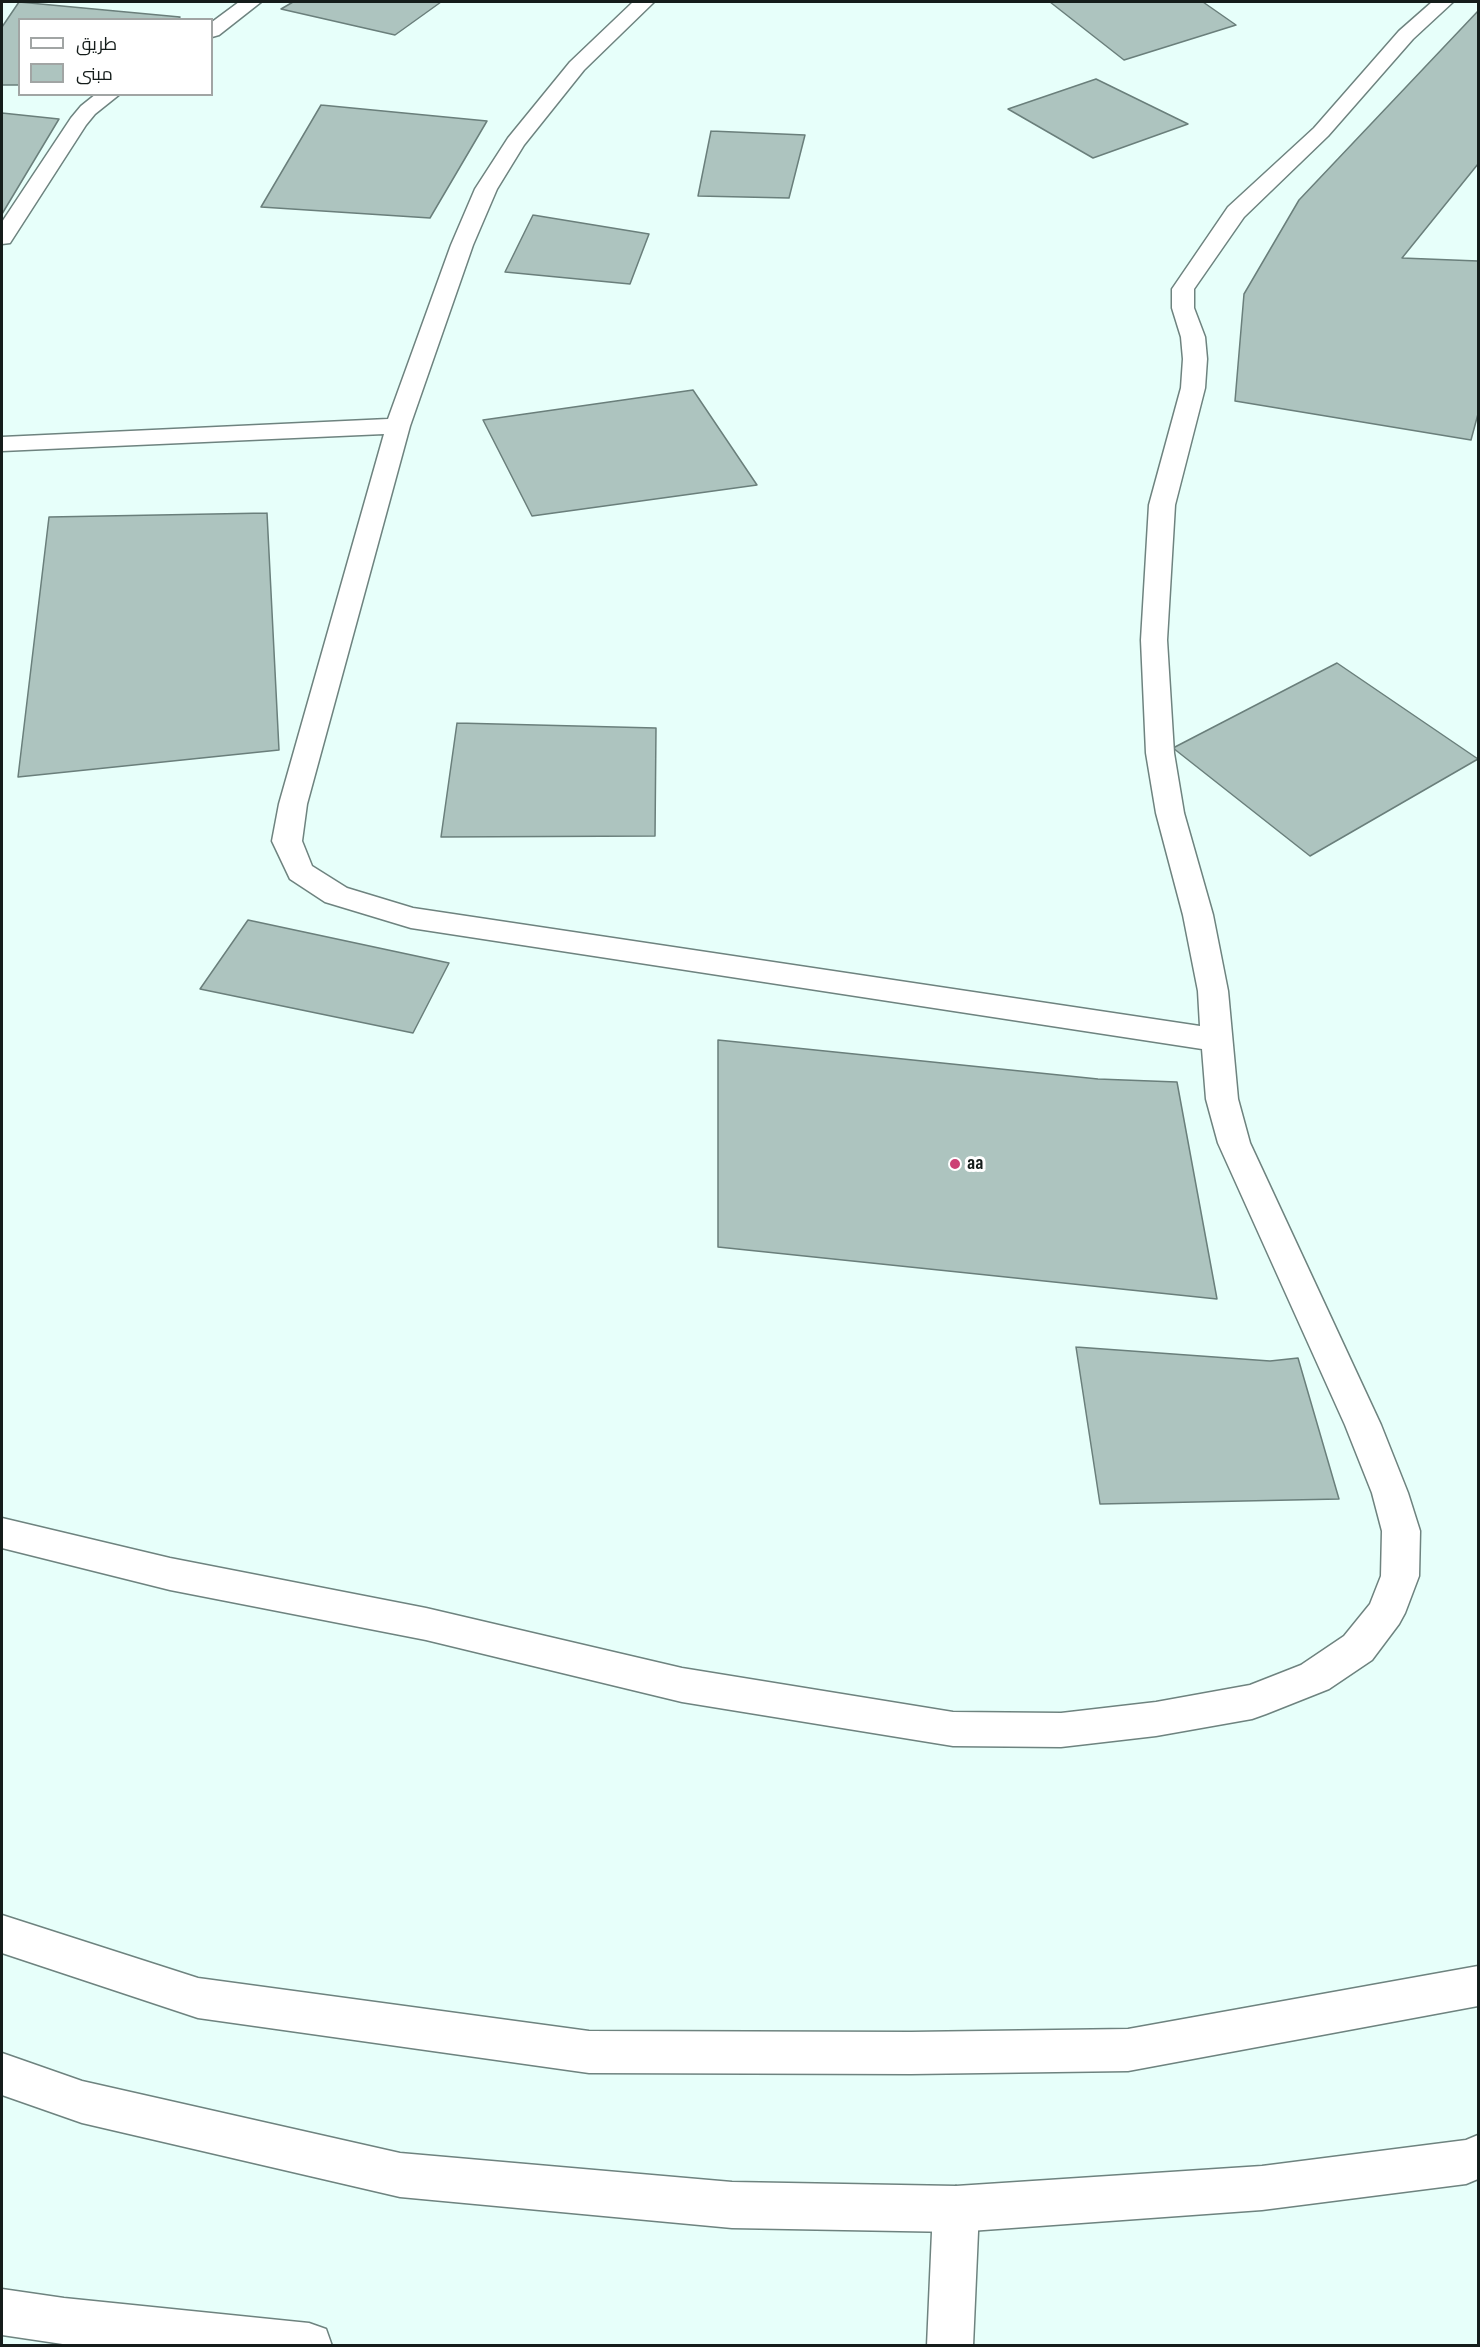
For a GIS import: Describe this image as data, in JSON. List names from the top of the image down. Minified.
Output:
{"places":["aa"],"legend":["طريق","مبنى"]}
